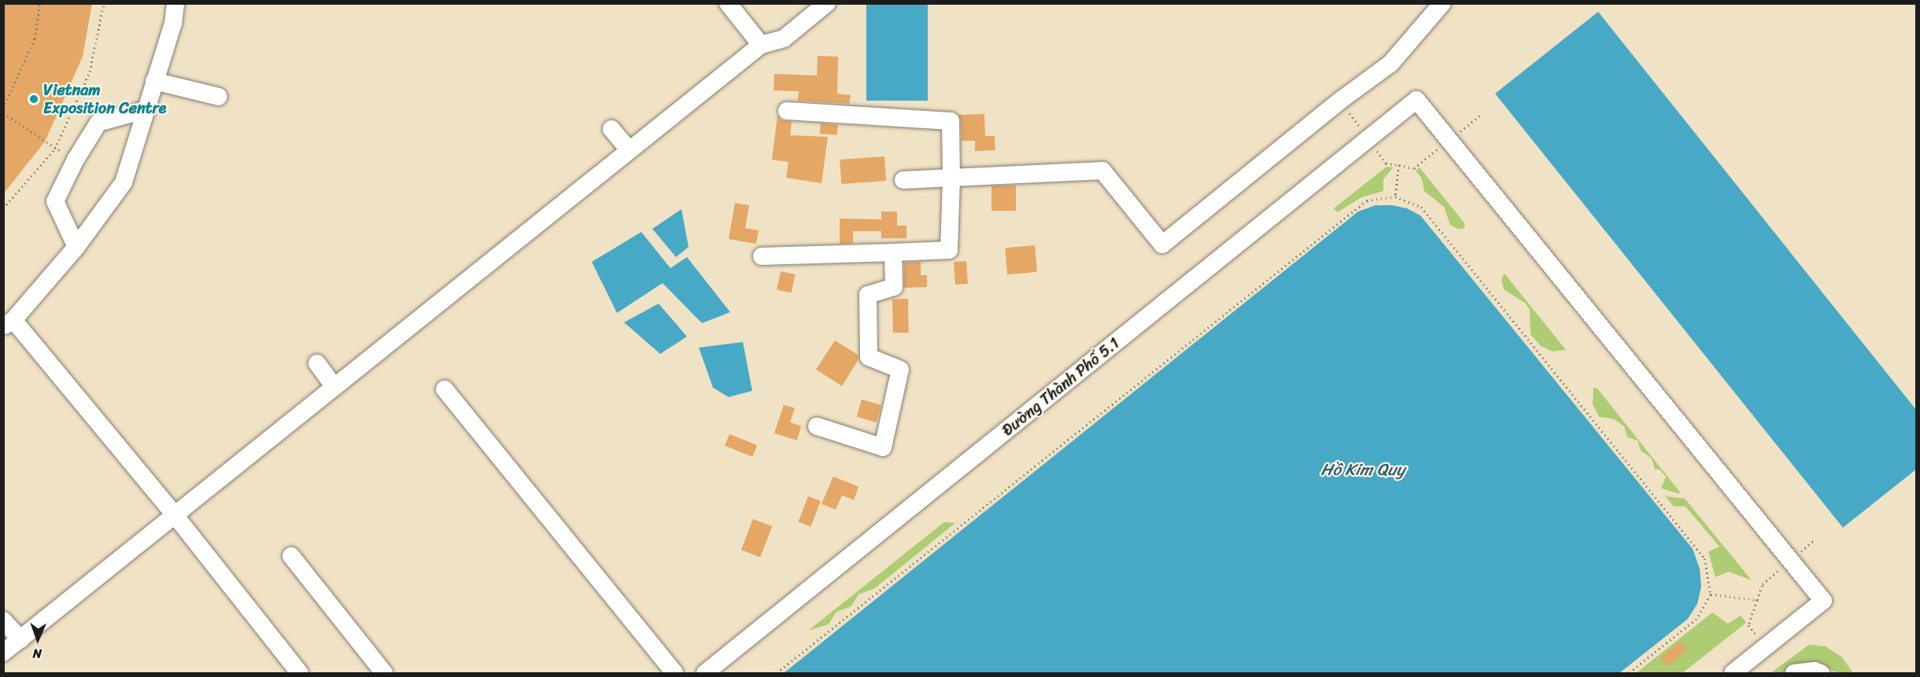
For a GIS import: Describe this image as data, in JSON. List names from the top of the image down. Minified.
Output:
{"streets":{"street":["Đường Thành Phố 5.1"]},"water":["Hồ Kim Quy"],"places":["Vietnam Exposition Centre"],"north":"bottom"}
